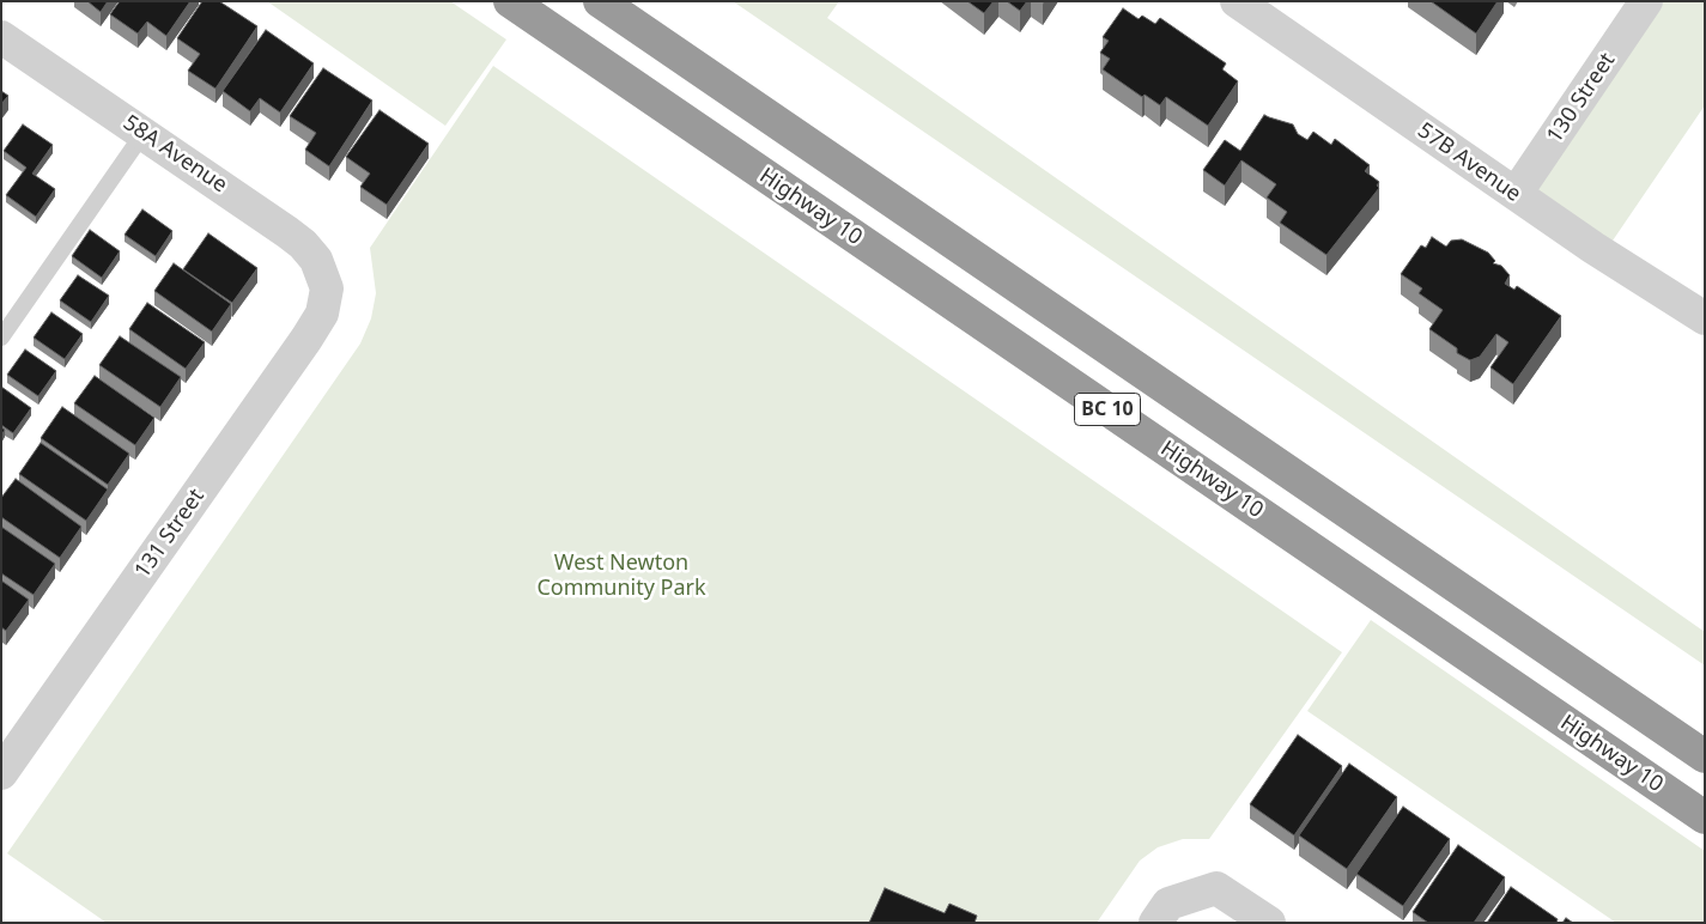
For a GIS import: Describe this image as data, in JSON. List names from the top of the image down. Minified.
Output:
{"streets":{"highway":["Highway 10","BC 10"],"street":["130 Street","58A Avenue","57B Avenue","131 Street"]},"crossings":[["130 Street","57B Avenue"],["58A Avenue","131 Street"]],"parks":["West Newton Community Park"]}
